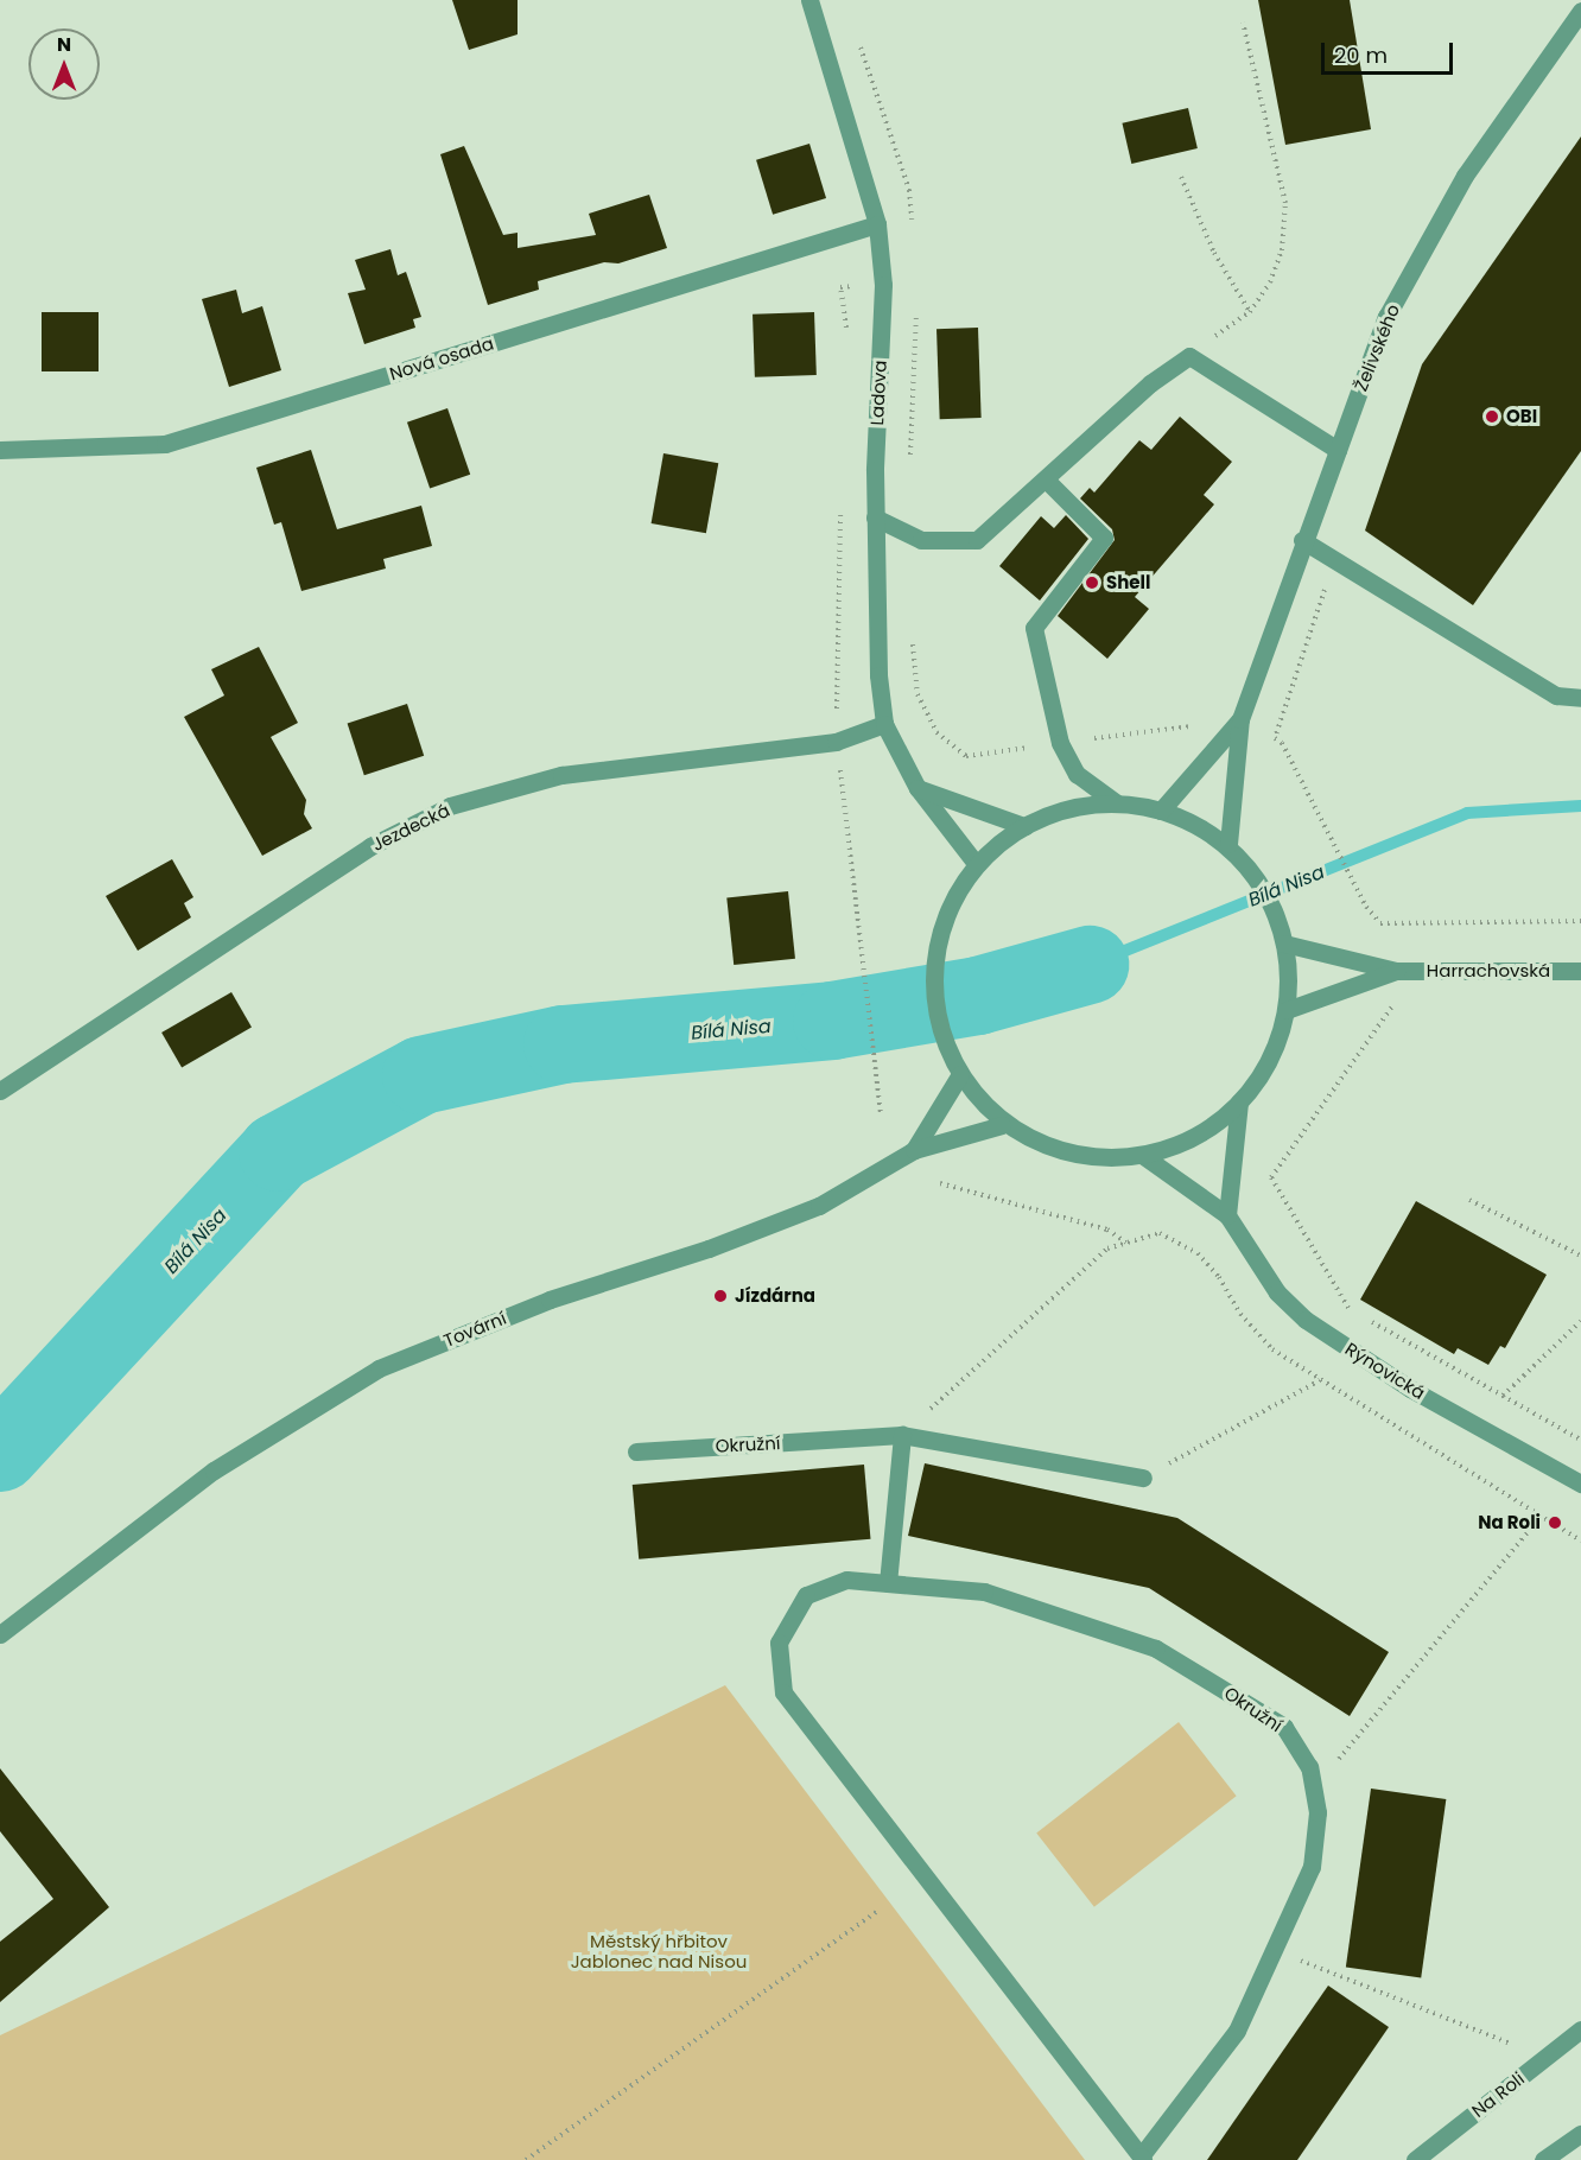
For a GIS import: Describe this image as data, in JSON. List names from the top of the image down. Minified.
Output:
{"streets":{"street":["Želivského","Nová osada","Ladova","Jezdecká","Harrachovská","Tovární","Rýnovická","Okružní","Na Roli"]},"crossings":[["Nová osada","Ladova"],["Ladova","Jezdecká"]],"water":["Bílá Nisa"],"parks":["Městský hřbitov Jablonec nad Nisou"],"places":["OBI","Shell","Jízdárna","Na Roli"],"scale_bar":"20 m","north":"top"}
